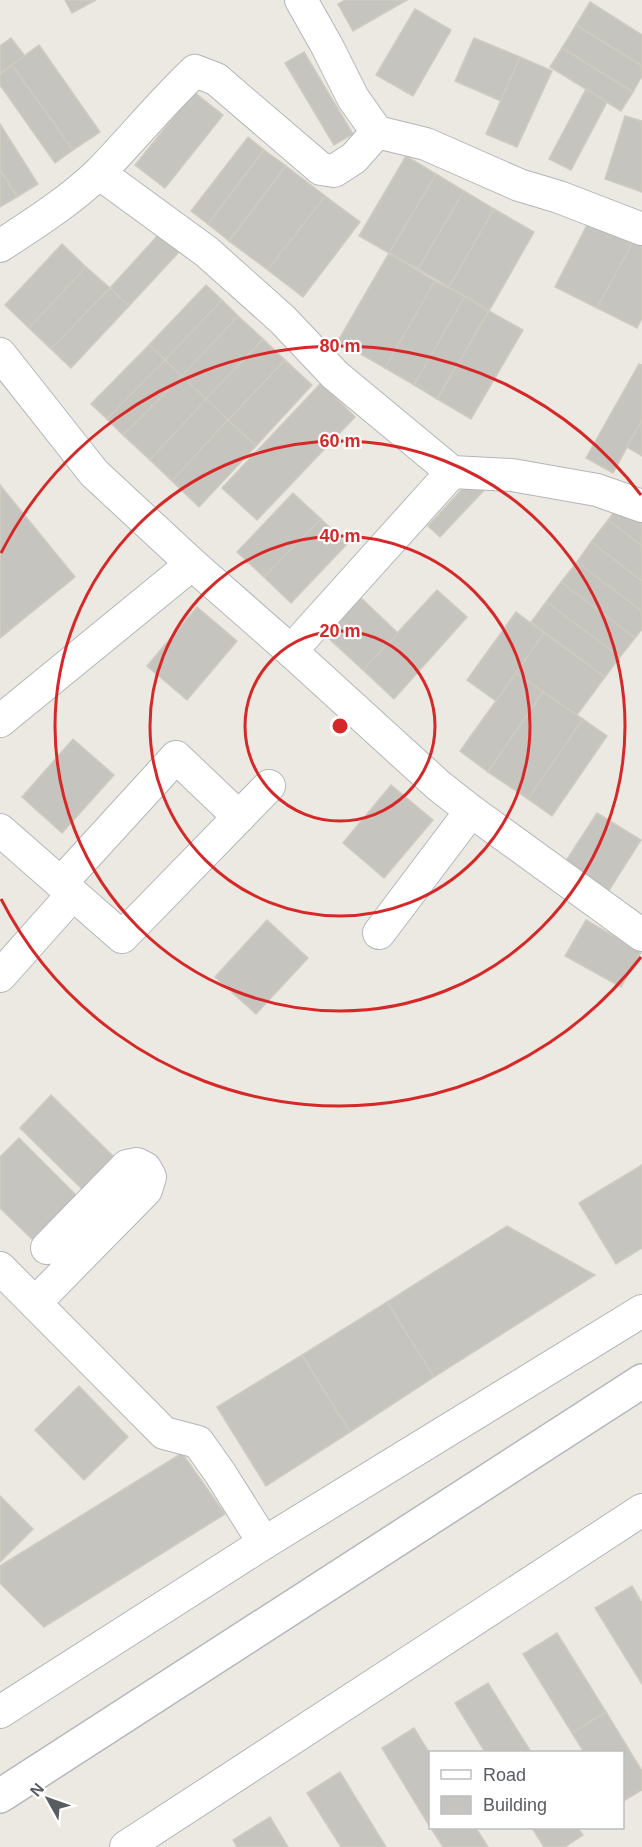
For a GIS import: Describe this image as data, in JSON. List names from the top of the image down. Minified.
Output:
{"legend":["Road","Building"],"north":"top left","rings":["80 m","60 m","40 m","20 m"]}
